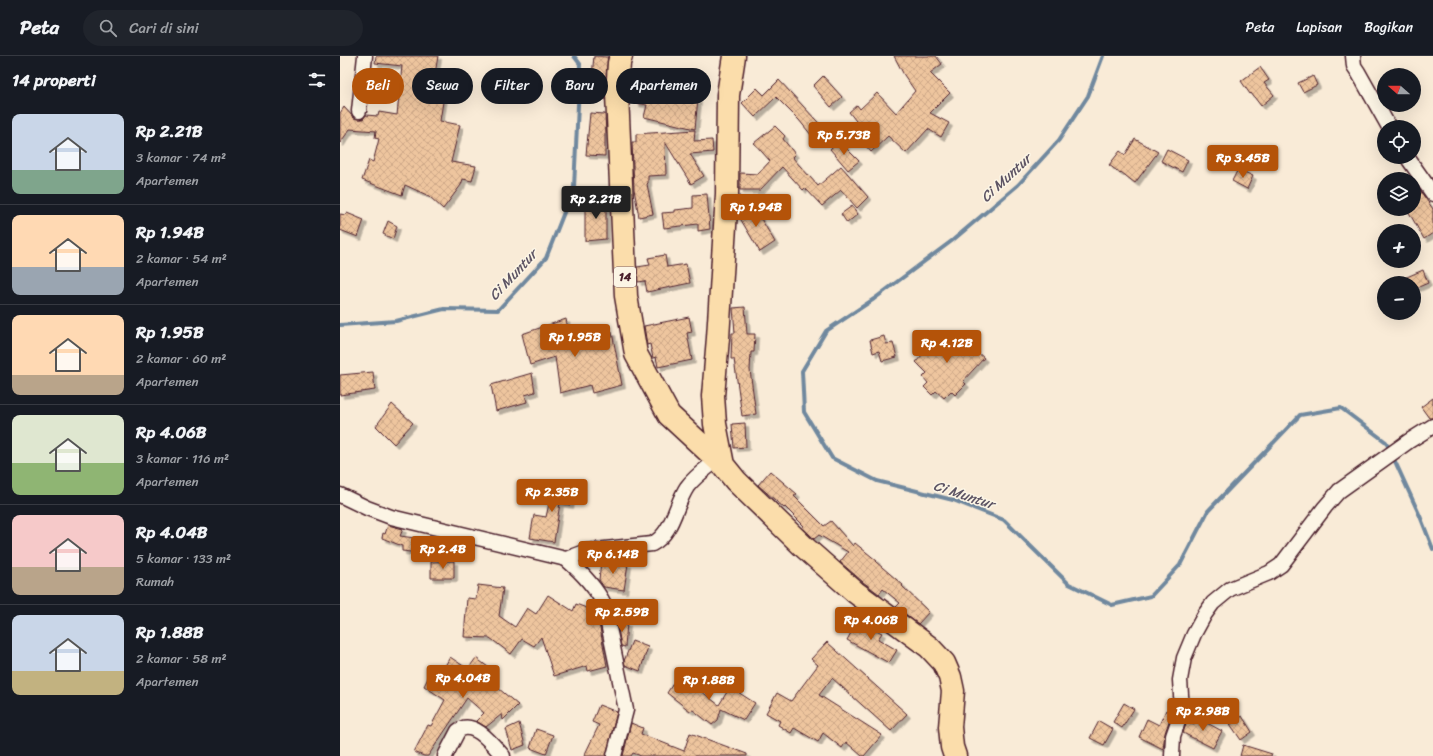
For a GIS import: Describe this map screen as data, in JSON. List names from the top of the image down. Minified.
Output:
{"streets":{"highway":["14"]},"water":["Ci Muntur"],"north":"left","page":{"header":"Peta","search":"Cari di sini","nav":["Peta","Lapisan","Bagikan"],"heading":"14 properti","map_buttons":["+","−"],"chip":["Beli","Sewa","Filter","Baru","Apartemen"],"list":[{"name":"Rp 2.21B","note":"3 kamar · 74 m² · Apartemen"},{"name":"Rp 1.94B","note":"2 kamar · 54 m² · Apartemen"},{"name":"Rp 1.95B","note":"2 kamar · 60 m² · Apartemen"},{"name":"Rp 4.06B","note":"3 kamar · 116 m² · Apartemen"},{"name":"Rp 4.04B","note":"5 kamar · 133 m² · Rumah"},{"name":"Rp 1.88B","note":"2 kamar · 58 m² · Apartemen"}],"price":["Rp 5.73B","Rp 3.45B","Rp 2.21B","Rp 1.94B","Rp 1.95B","Rp 4.12B","Rp 2.35B","Rp 2.4B","Rp 6.14B","Rp 2.59B","Rp 4.06B","Rp 4.04B","Rp 1.88B","Rp 2.98B"]}}
